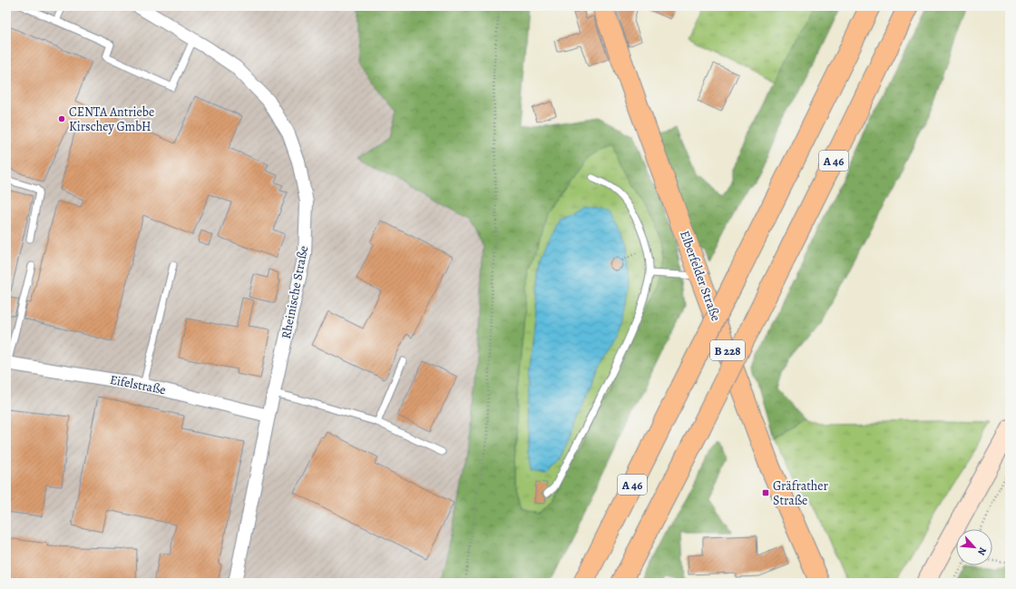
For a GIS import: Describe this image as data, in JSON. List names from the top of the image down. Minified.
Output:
{"streets":{"main road":["A 46","Elberfelder Straße","B 228"],"street":["Rheinische Straße","Eifelstraße"]},"crossings":[["Rheinische Straße","Eifelstraße"]],"places":{"other":["CENTA Antriebe Kirschey GmbH"],"transit":["Gräfrather Straße"]},"north":"bottom right"}
